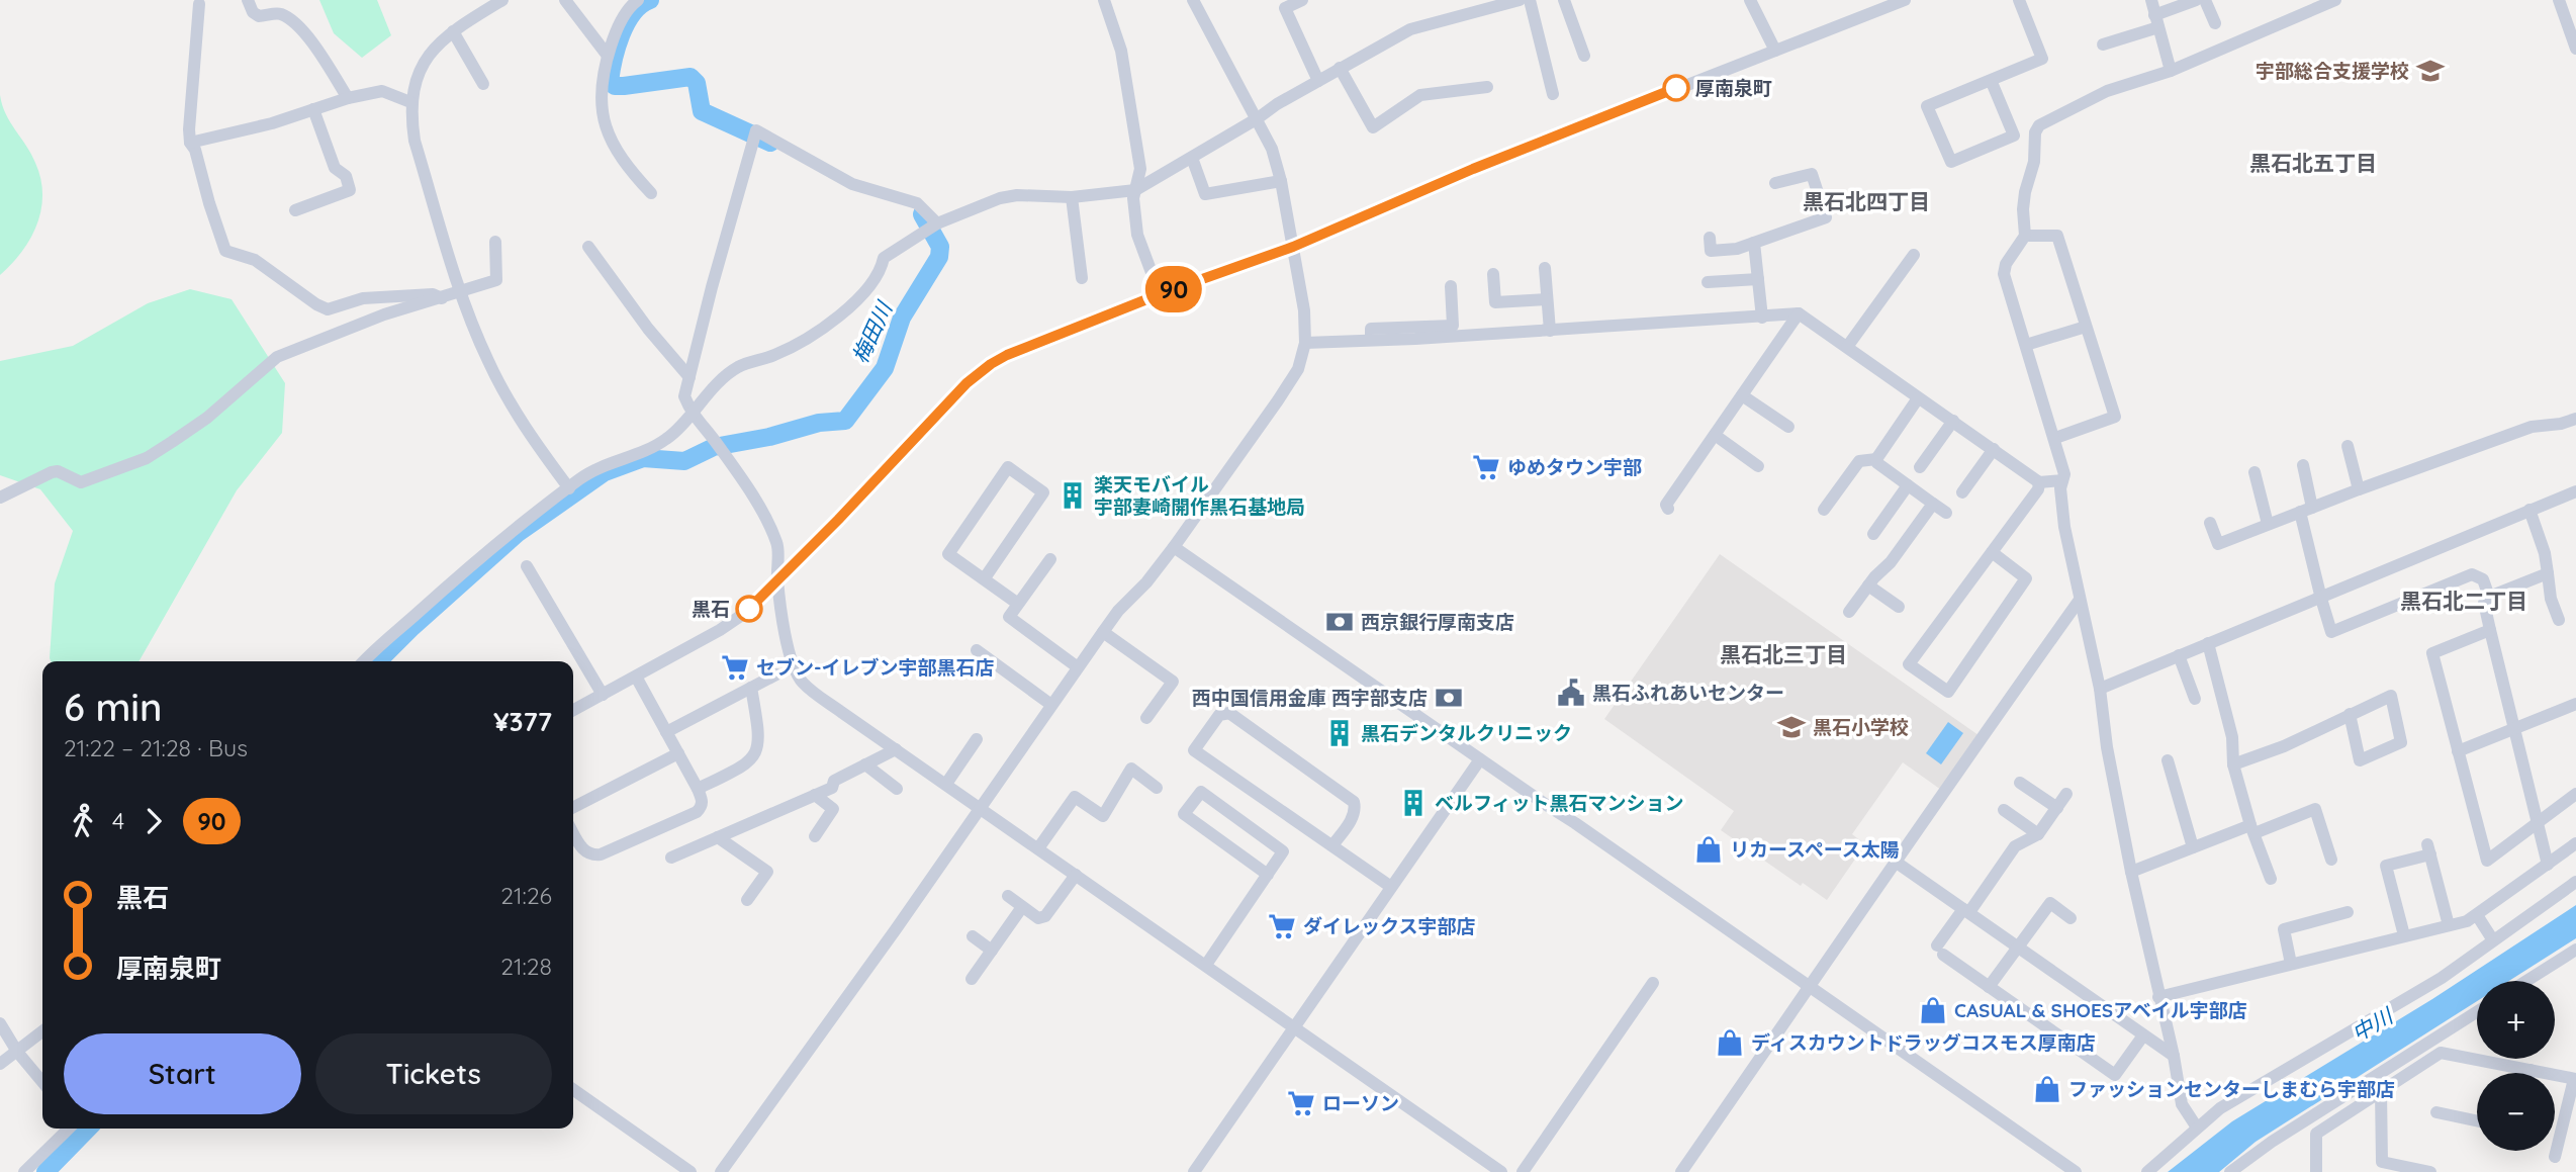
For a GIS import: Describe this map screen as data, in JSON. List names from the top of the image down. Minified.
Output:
{"districts":["黒石北五丁目","黒石北四丁目","黒石北二丁目","黒石北三丁目"],"water":["梅田川","中川"],"places":{"school or university":["宇部総合支援学校","黒石小学校"],"other":["厚南泉町","黒石"],"supermarket":["ゆめタウン宇部","セブン-イレブン宇部黒石店","ダイレックス宇部店","ローソン"],"building":["楽天モバイル 宇部妻崎開作黒石基地局","黒石デンタルクリニック","ベルフィット黒石マンション"],"bank":["西京銀行厚南支店","西中国信用金庫 西宇部支店"],"public building":["黒石ふれあいセンター"],"shop":["リカースペース太陽","CASUAL & SHOESアベイル宇部店","ディスカウントドラッグコスモス厚南店","ファッションセンターしまむら宇部店"]},"lines":["bus line 90"],"page":{"on_map":"90","heading":["6 min","21:22 – 21:28 · Bus","¥377"],"legs":["4","90"],"list":[{"name":"黒石","value":"21:26"},{"name":"厚南泉町","value":"21:28"}],"map_buttons":["+","−"],"buttons":["Start","Tickets"]}}
